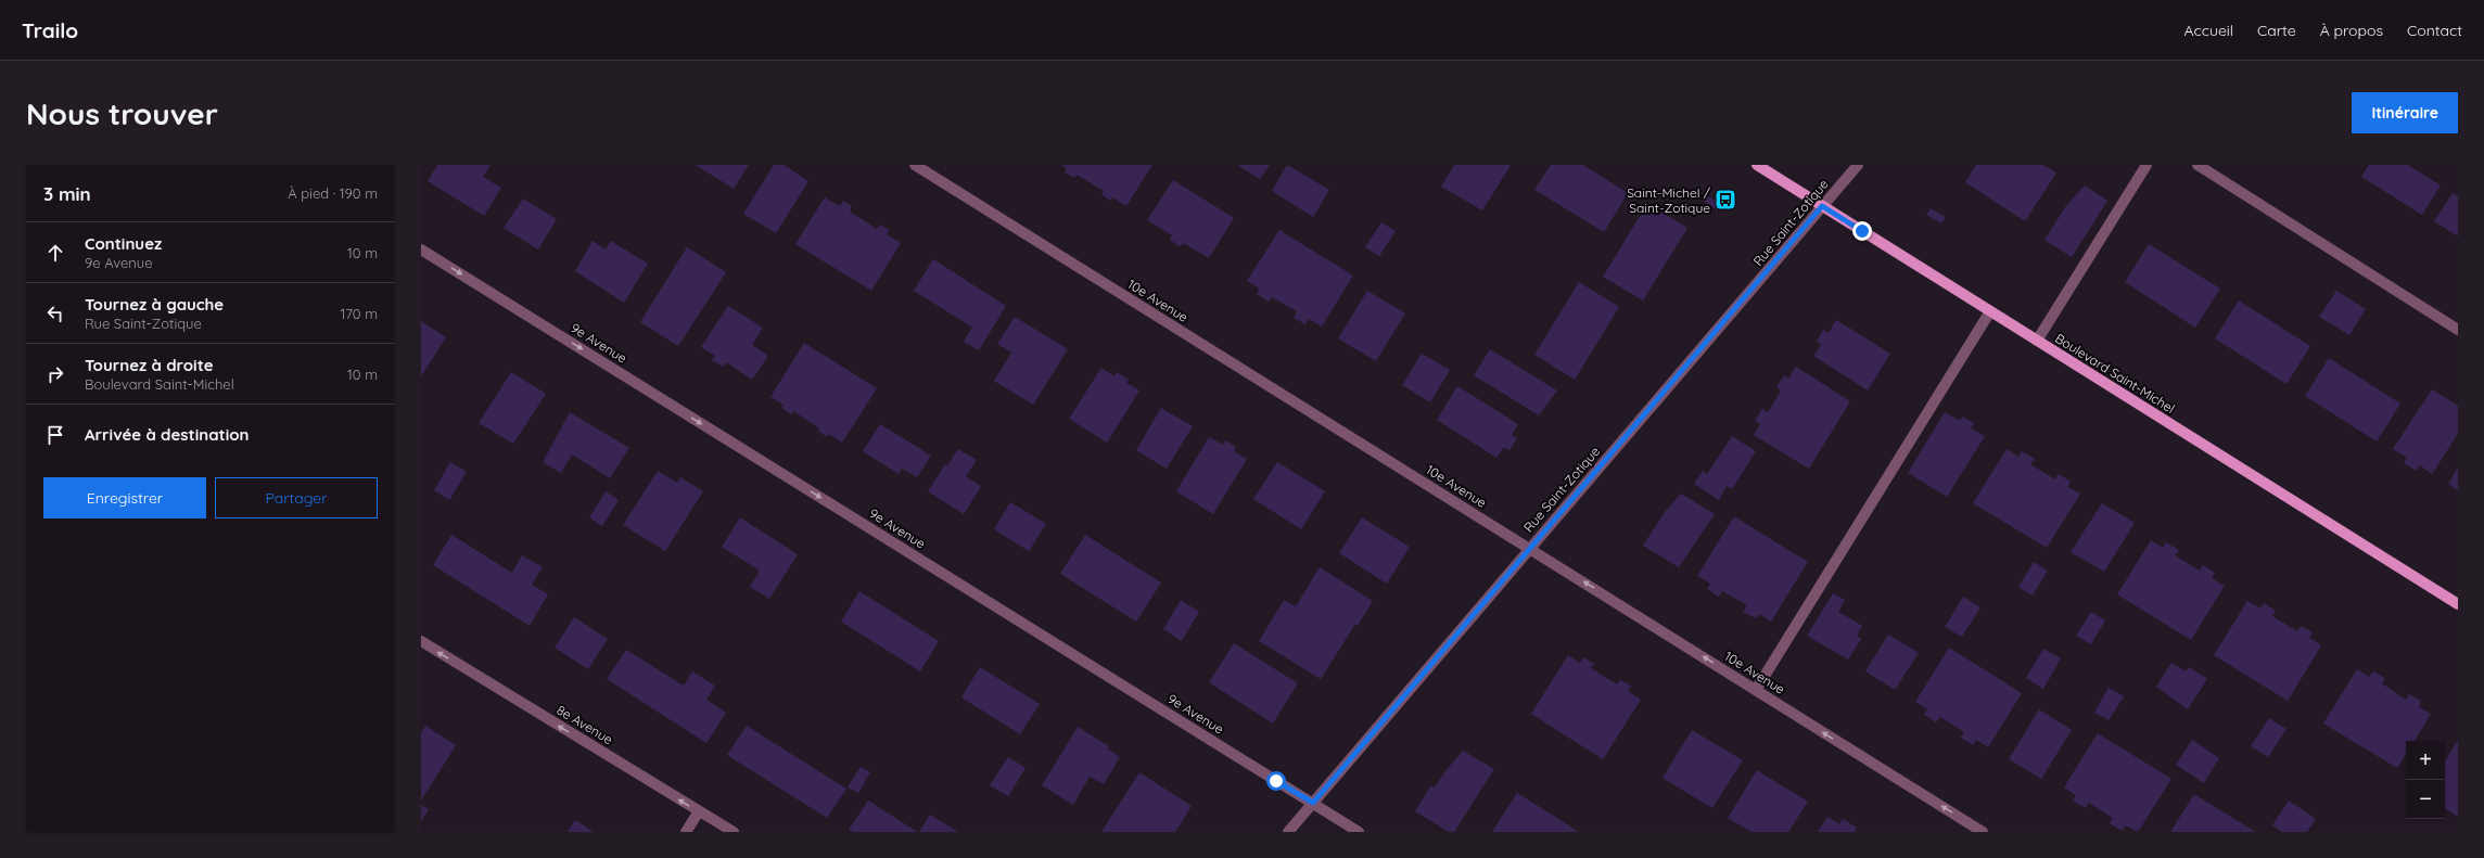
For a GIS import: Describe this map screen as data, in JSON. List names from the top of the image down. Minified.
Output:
{"streets":{"main road":["Boulevard Saint-Michel"],"street":["Rue Saint-Zotique","10e Avenue","9e Avenue","8e Avenue"]},"crossings":[["Rue Saint-Zotique","10e Avenue"],["Rue Saint-Zotique","9e Avenue"],["Rue Saint-Zotique","Boulevard Saint-Michel"]],"one_way":["10e Avenue","9e Avenue","8e Avenue"],"places":{"bus stop":["Saint-Michel / Saint-Zotique"]},"page":{"header":"Trailo","nav":["Accueil","Carte","À propos","Contact"],"buttons":["Itinéraire",["Enregistrer","Partager"]],"title":"Nous trouver","heading":["3 min","À pied · 190 m"],"list":[["Continuez","9e Avenue","10 m"],["Tournez à gauche","Rue Saint-Zotique","170 m"],["Tournez à droite","Boulevard Saint-Michel","10 m"],"Arrivée à destination"],"map_buttons":["+","−"]}}
